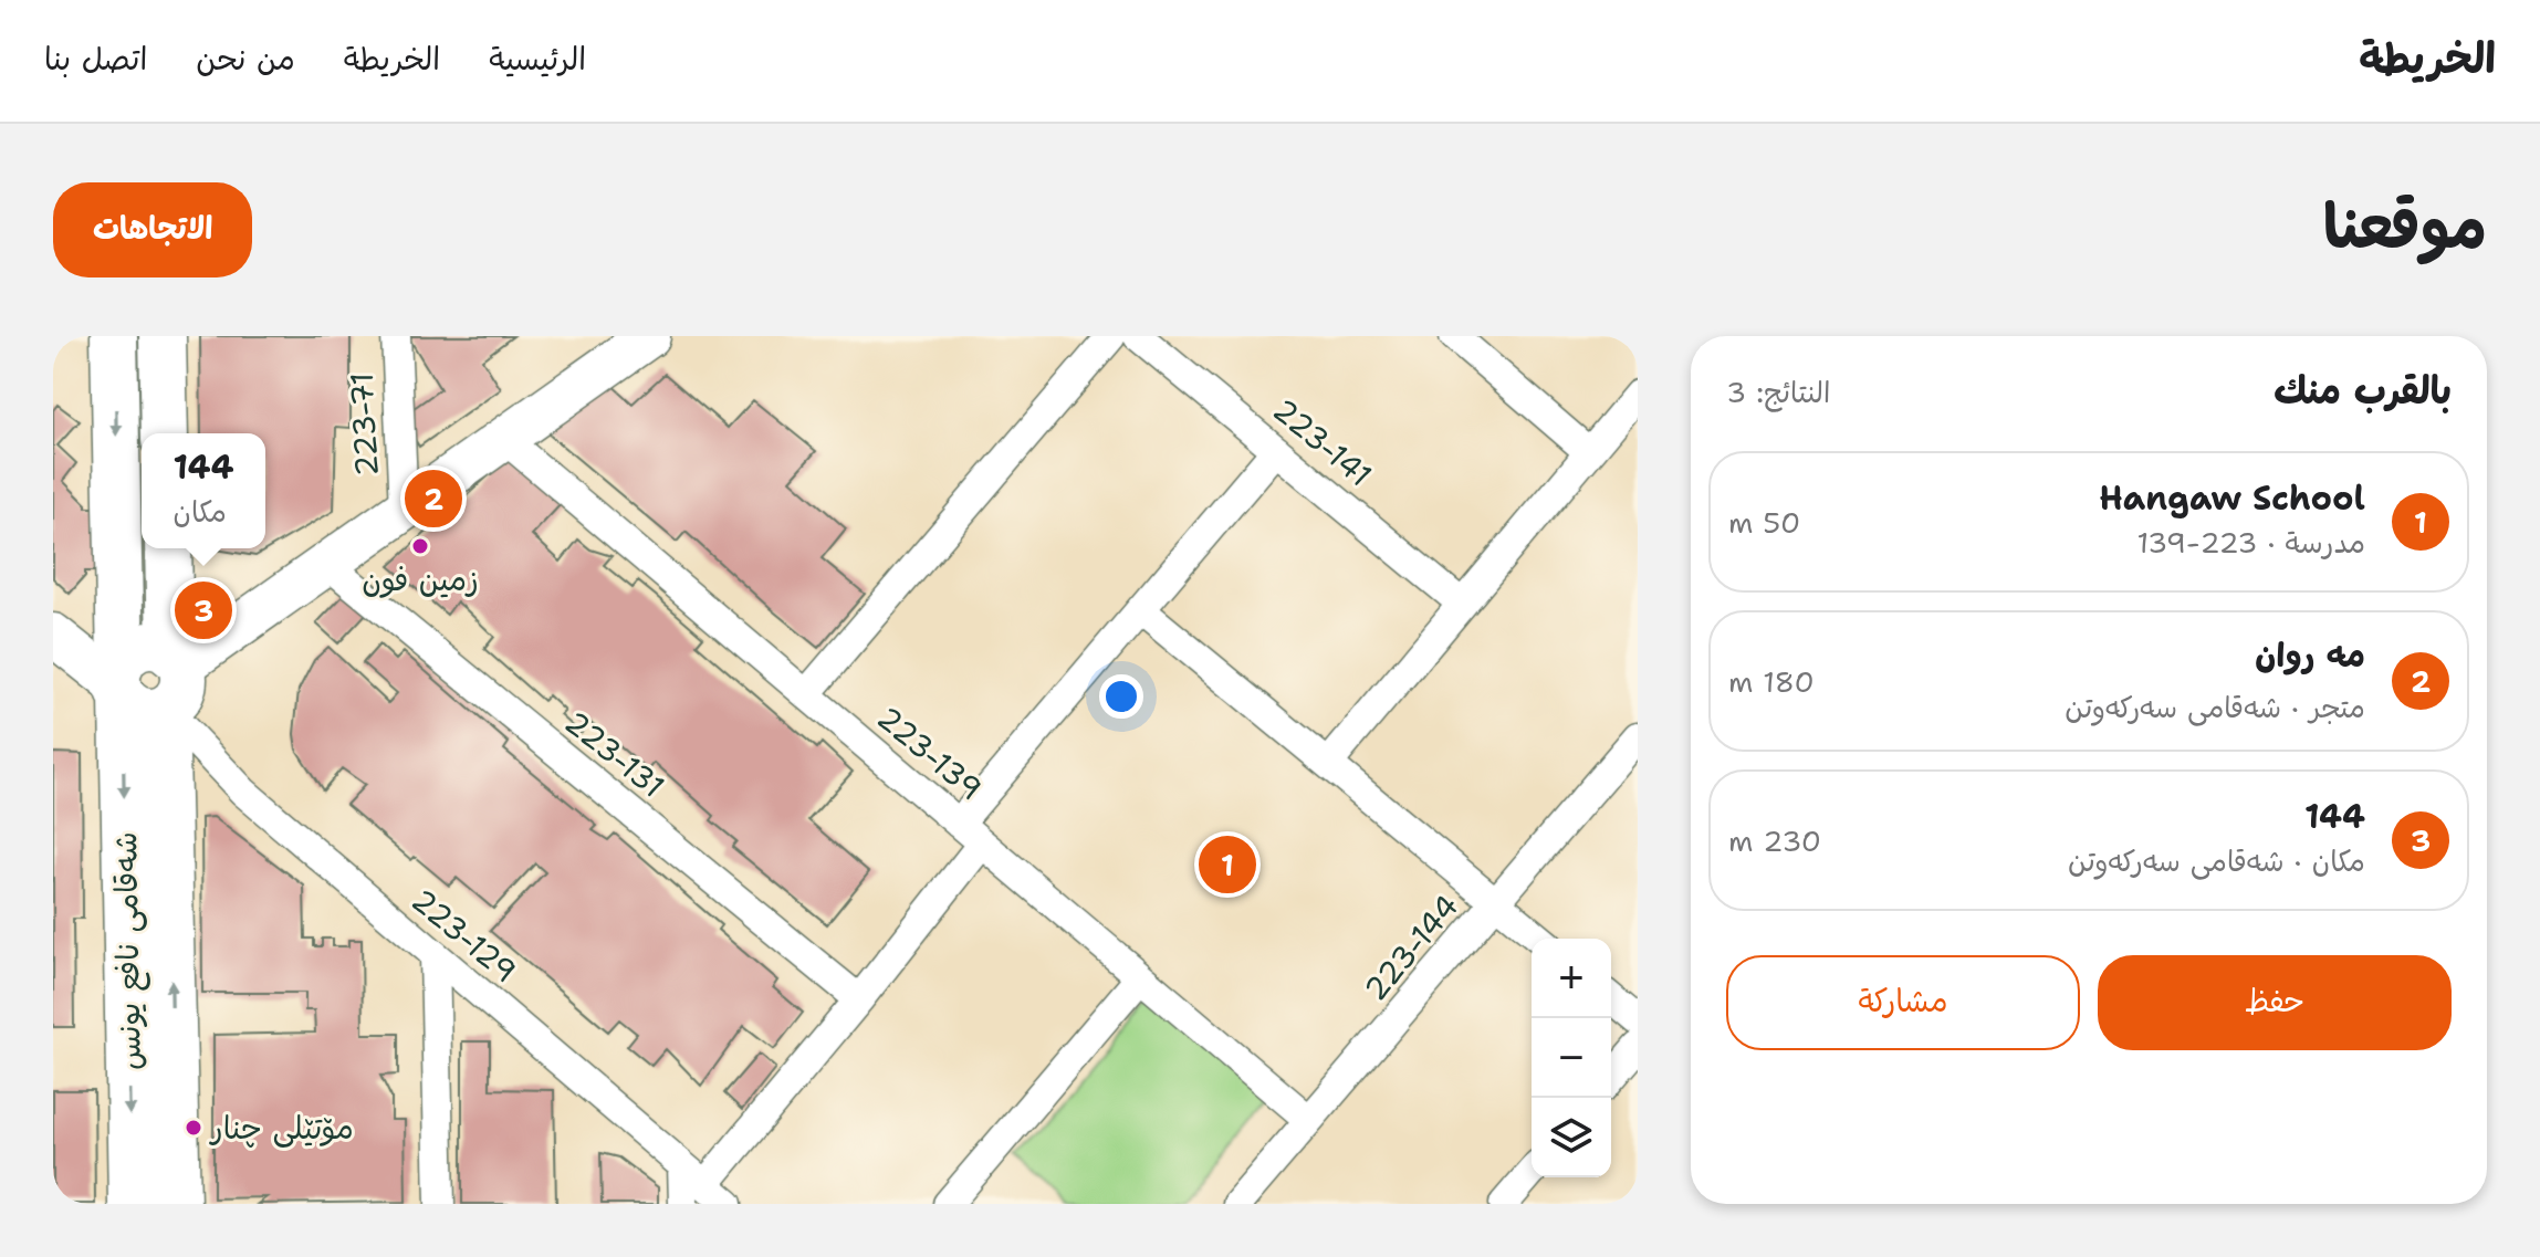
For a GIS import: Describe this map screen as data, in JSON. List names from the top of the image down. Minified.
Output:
{"streets":{"main road":["شەقامی نافع یونس"],"street":["223-71","223-141","223-139","223-131","223-129","223-144"]},"crossings":[["223-139","223-144"],["223-129","شەقامی نافع یونس"]],"places":["زمين فون","مۆتێلی چنار"],"page":{"header":"الخريطة","nav":["الرئيسية","الخريطة","من نحن","اتصل بنا"],"title":"موقعنا","buttons":["الاتجاهات",["حفظ","مشاركة"]],"heading":["بالقرب منك","النتائج: 3"],"popup":["144","مكان"],"list":[{"mark":"1","name":"Hangaw School","note":"مدرسة · 223-139","value":"50 m"},{"mark":"2","name":"مه روان","note":"متجر · شەقامی سەرکەوتن","value":"180 m"},{"mark":"3","name":"144","note":"مكان · شەقامی سەرکەوتن","value":"230 m"}],"pins":["2","3","1"],"map_buttons":["+","−"]}}
